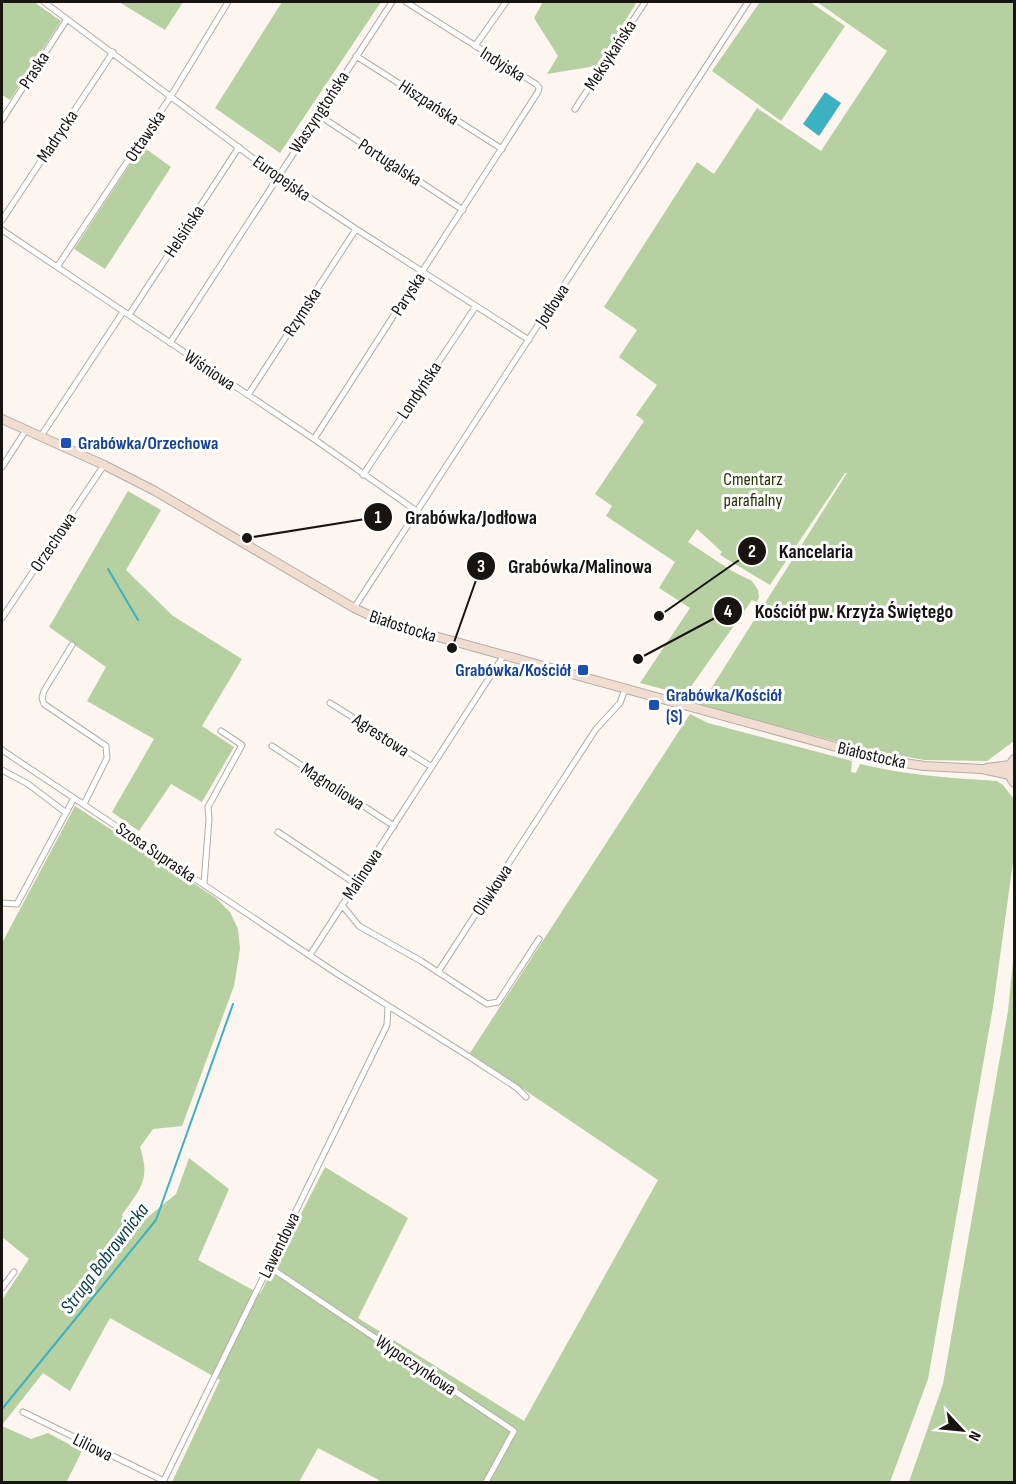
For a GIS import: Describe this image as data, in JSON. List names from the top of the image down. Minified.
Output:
{"streets":{"street":["Meksykańska","Indyjska","Praska","Hiszpańska","Waszyngtońska","Madrycka","Ottawska","Portugalska","Europejska","Helsińska","Paryska","Jodłowa","Rzymska","Wiśniowa","Londyńska","Orzechowa","Białostocka","Agrestowa","Magnoliowa","Szosa Supraska","Malinowa","Oliwkowa","Lawendowa","Wypoczynkowa","Liliowa"]},"crossings":[["Indyjska","Hiszpańska"],["Indyjska","Paryska"],["Praska","Europejska"],["Hiszpańska","Waszyngtońska"],["Hiszpańska","Paryska"],["Waszyngtońska","Portugalska"],["Waszyngtońska","Europejska"],["Waszyngtońska","Wiśniowa"],["Madrycka","Europejska"],["Ottawska","Europejska"],["Ottawska","Wiśniowa"],["Portugalska","Paryska"],["Europejska","Helsińska"],["Europejska","Paryska"],["Europejska","Jodłowa"],["Europejska","Rzymska"],["Europejska","Londyńska"],["Helsińska","Wiśniowa"],["Helsińska","Białostocka"],["Paryska","Wiśniowa"],["Jodłowa","Wiśniowa"],["Jodłowa","Białostocka"],["Rzymska","Wiśniowa"],["Wiśniowa","Londyńska"],["Orzechowa","Białostocka"],["Białostocka","Malinowa"],["Białostocka","Oliwkowa"],["Agrestowa","Malinowa"],["Magnoliowa","Malinowa"],["Szosa Supraska","Malinowa"],["Lawendowa","Wypoczynkowa"],["Lawendowa","Liliowa"]],"water":["Struga Bobrownicka"],"parks":["Cmentarz parafialny"],"places":{"transit":["Grabówka/Orzechowa","Grabówka/Kościół","Grabówka/Kościół (S)"],"other":["Grabówka/Jodłowa","Kancelaria","Grabówka/Malinowa","Kościół pw. Krzyża Świętego"]},"north":"bottom right"}
